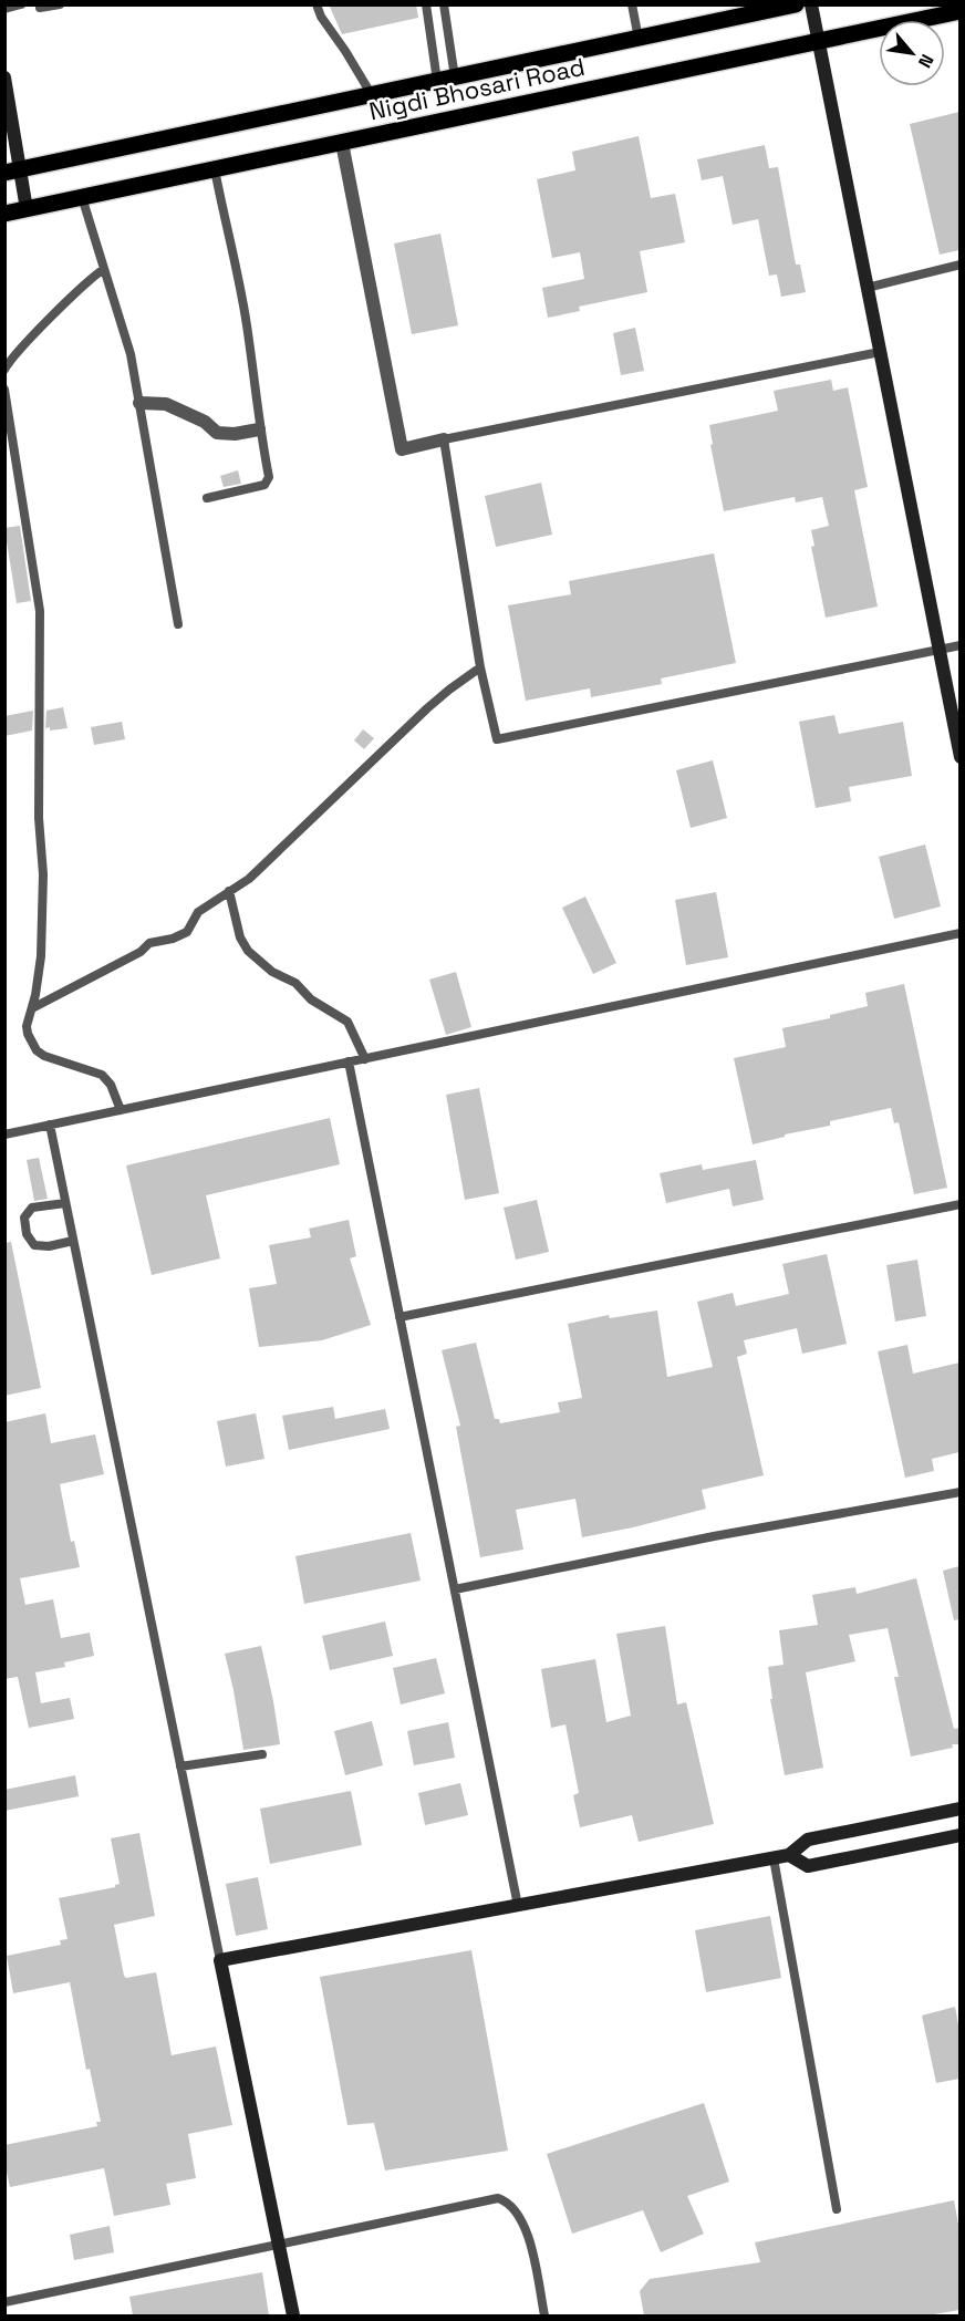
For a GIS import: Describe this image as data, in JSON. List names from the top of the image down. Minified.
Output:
{"streets":{"main road":["Nigdi Bhosari Road"]},"north":"bottom right"}
